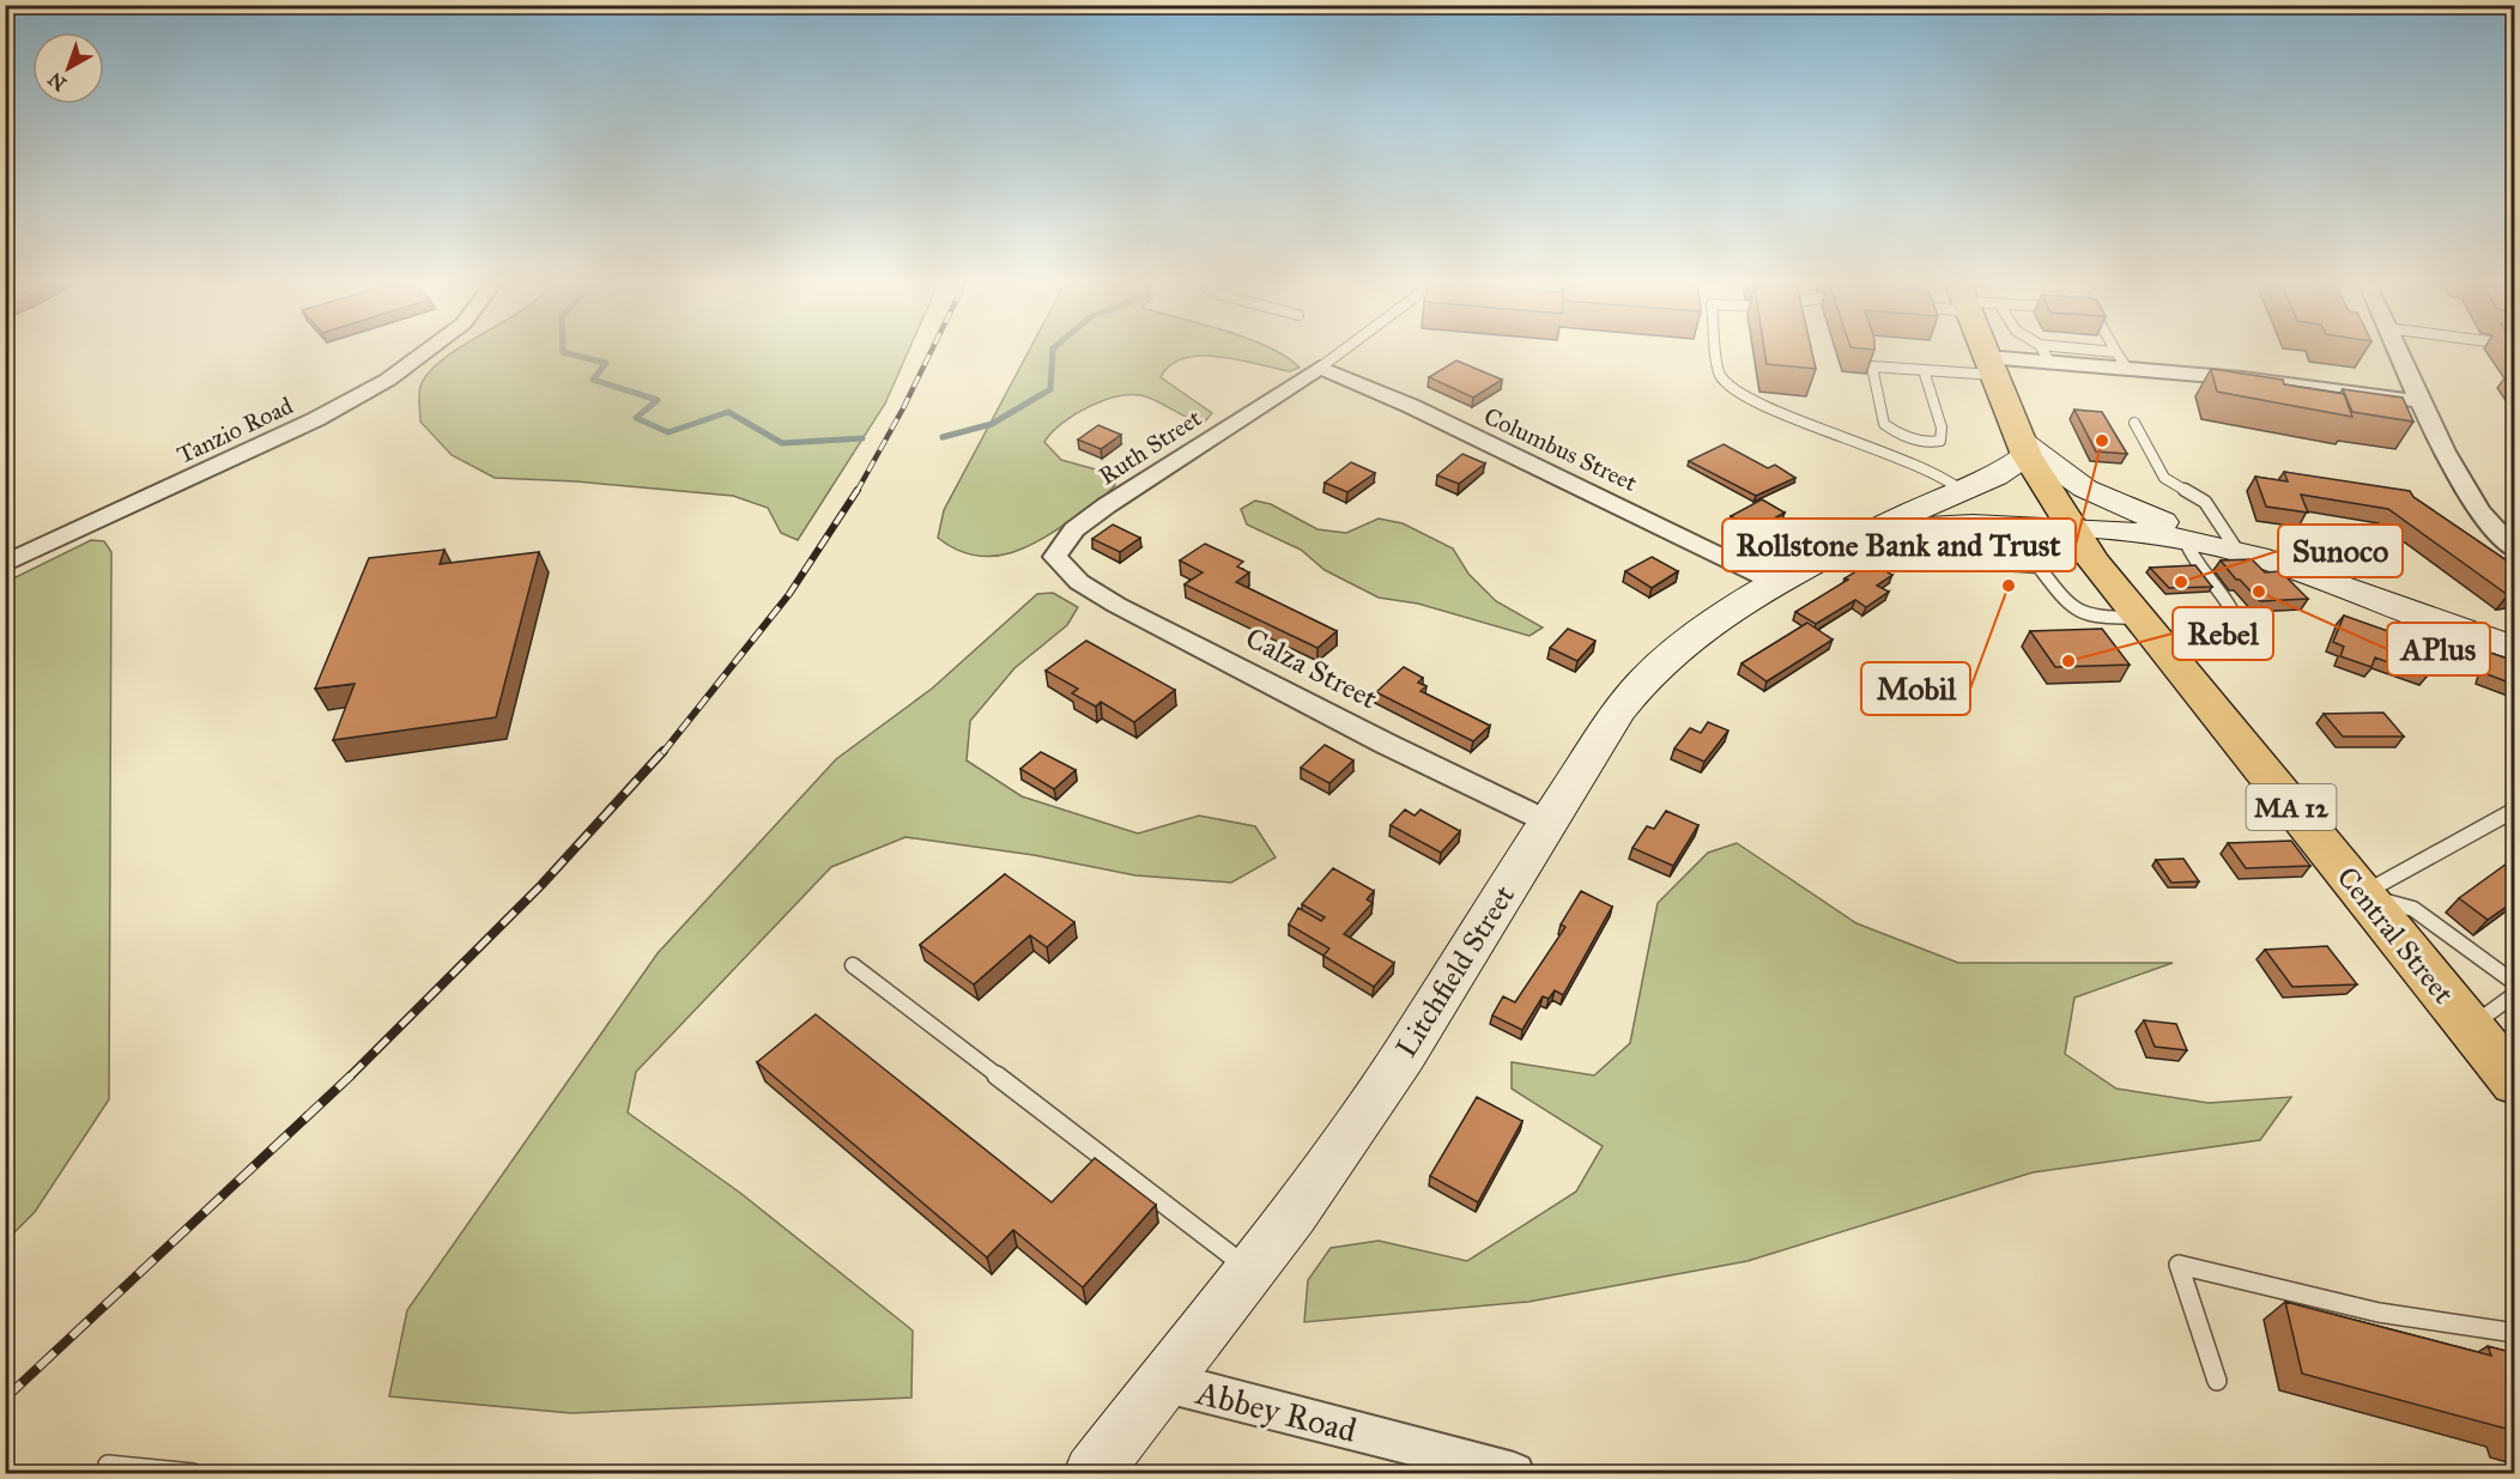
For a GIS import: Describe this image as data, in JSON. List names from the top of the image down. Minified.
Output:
{"streets":{"main road":["MA 12","Central Street","Litchfield Street"],"street":["Tanzio Road","Ruth Street","Columbus Street","Calza Street","Abbey Road"]},"crossings":[["Ruth Street","Columbus Street"],["Ruth Street","Calza Street"],["Columbus Street","Litchfield Street"],["Calza Street","Litchfield Street"],["Central Street","Litchfield Street"],["Litchfield Street","Abbey Road"]],"places":["Rollstone Bank and Trust","Sunoco","Mobil","APlus","Rebel"],"north":"bottom left"}
